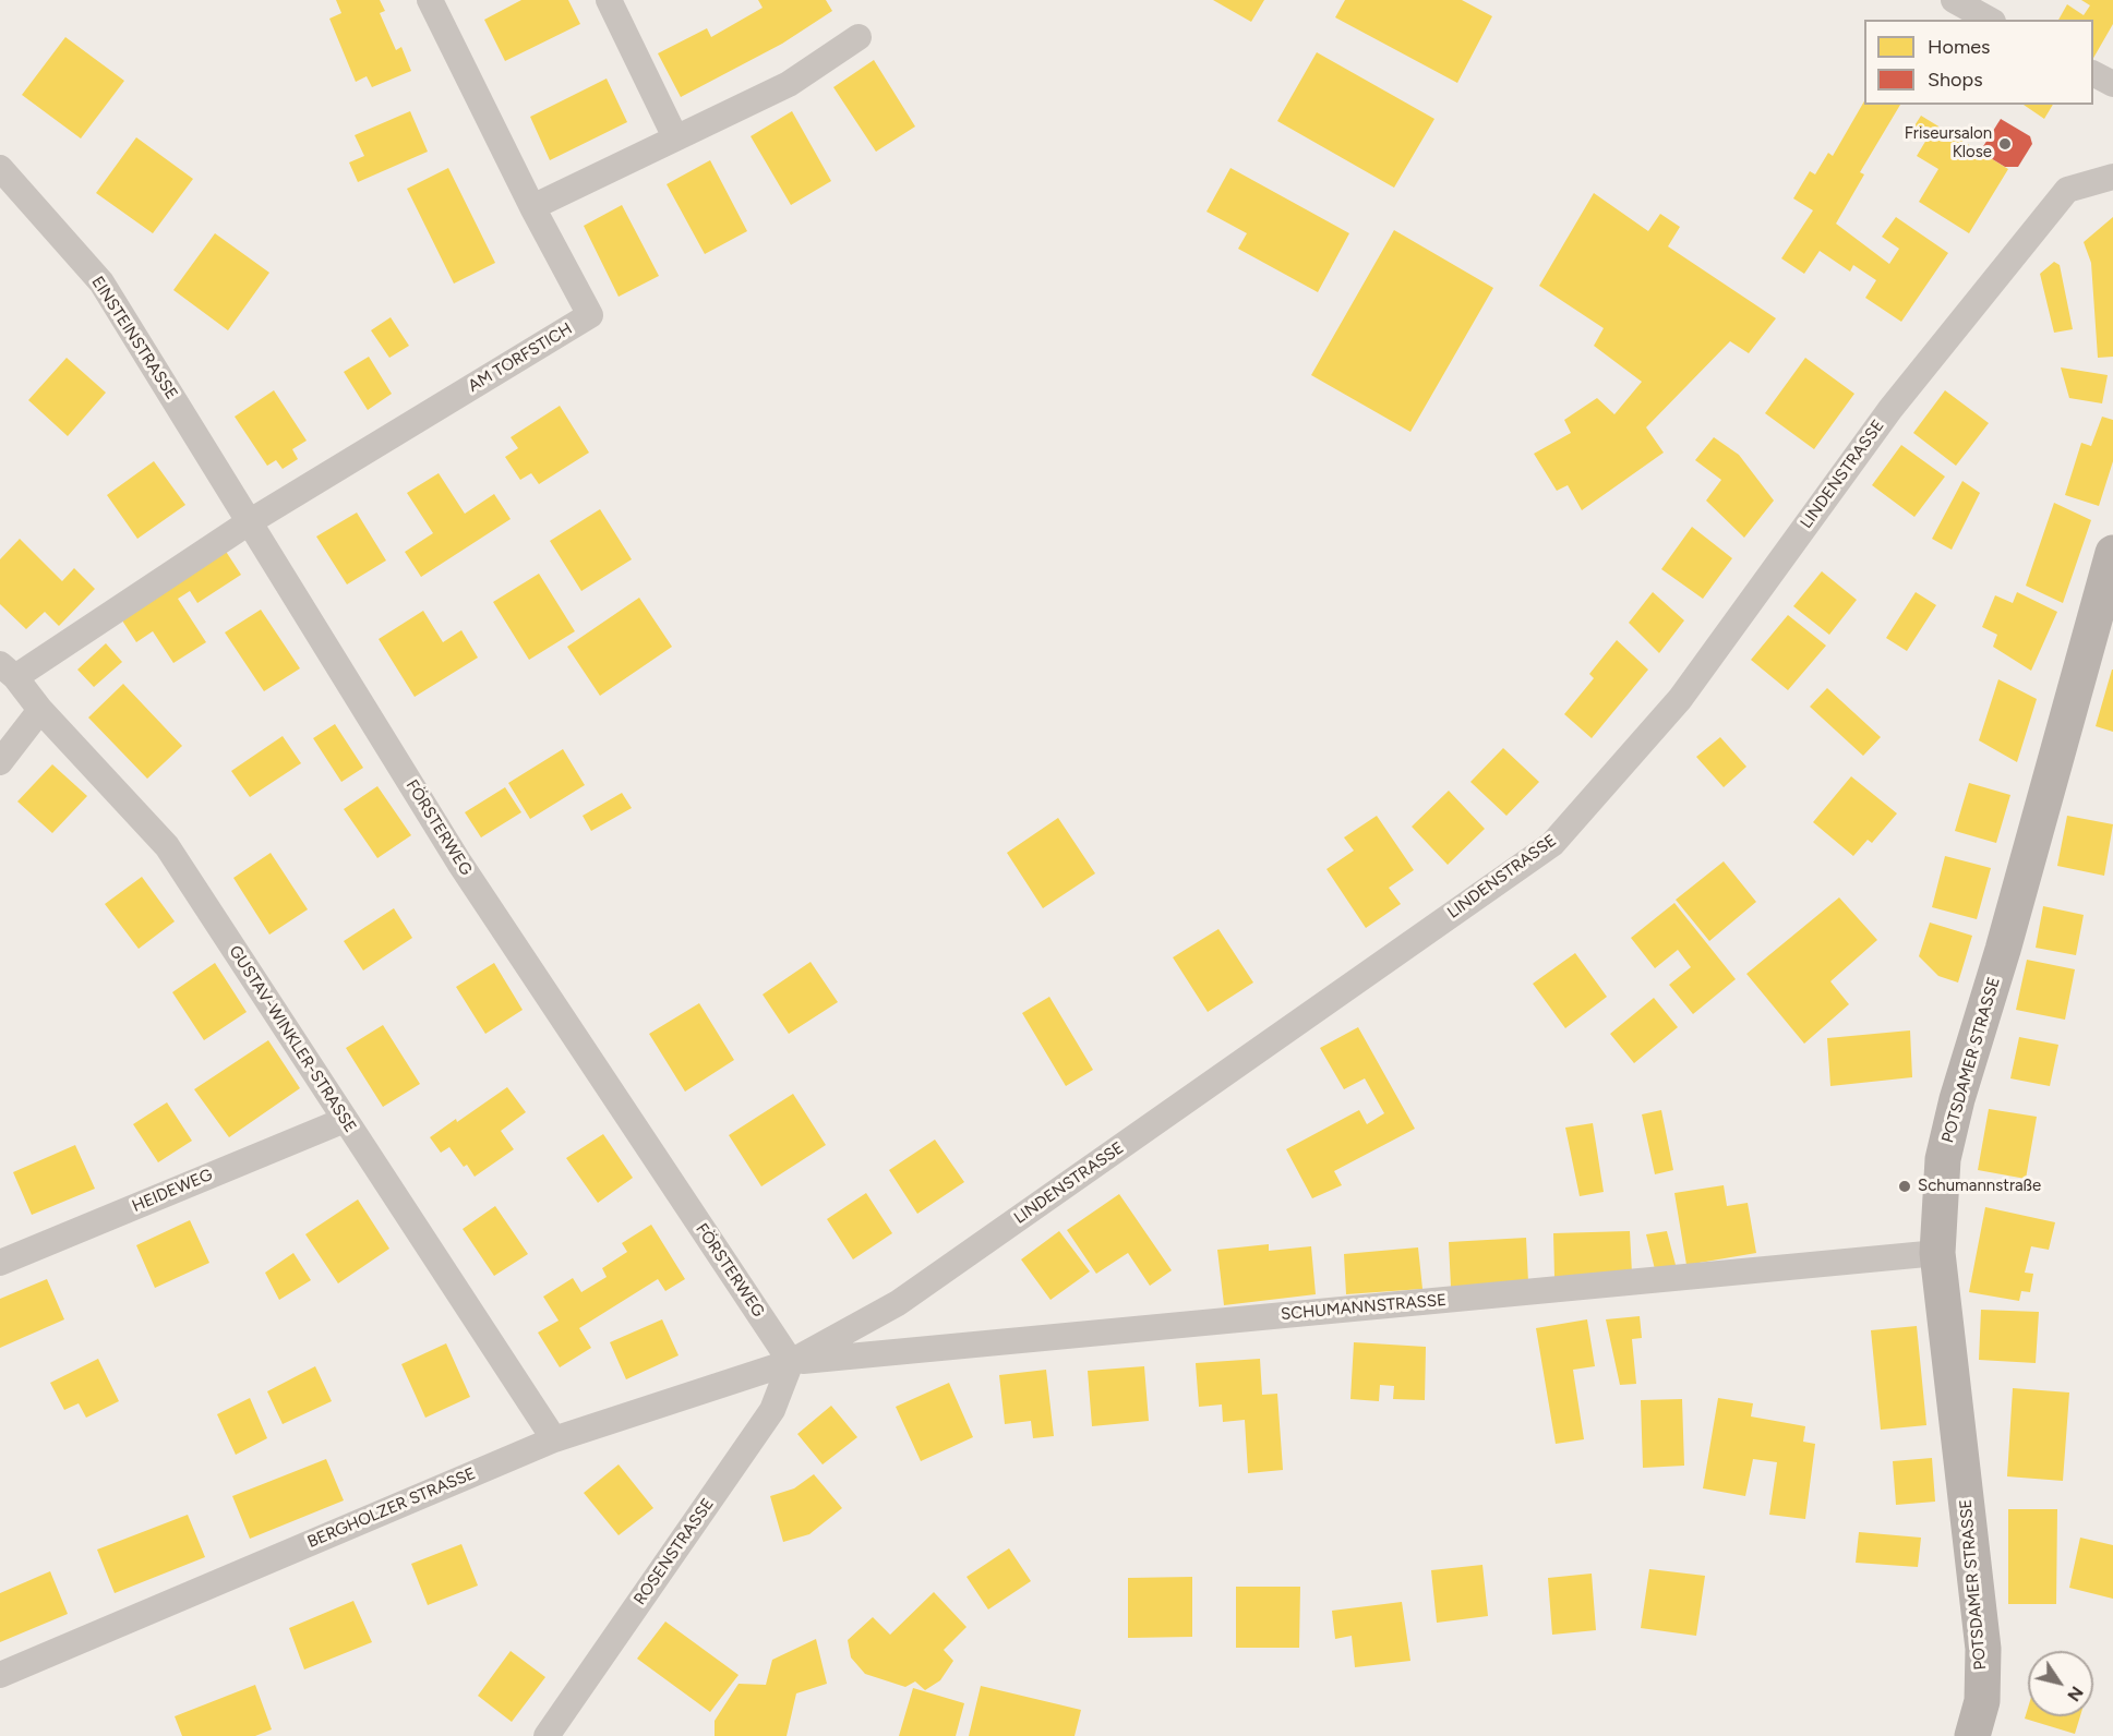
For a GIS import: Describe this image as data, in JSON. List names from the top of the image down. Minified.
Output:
{"streets":{"street":["EINSTEINSTRASSE","AM TORFSTICH","LINDENSTRASSE","FÖRSTERWEG","GUSTAV-WINKLER-STRASSE","POTSDAMER STRASSE","HEIDEWEG","SCHUMANNSTRASSE","BERGHOLZER STRASSE","ROSENSTRASSE"]},"crossings":[["EINSTEINSTRASSE","AM TORFSTICH"],["EINSTEINSTRASSE","FÖRSTERWEG"],["AM TORFSTICH","FÖRSTERWEG"],["LINDENSTRASSE","FÖRSTERWEG"],["LINDENSTRASSE","SCHUMANNSTRASSE"],["LINDENSTRASSE","BERGHOLZER STRASSE"],["LINDENSTRASSE","ROSENSTRASSE"],["FÖRSTERWEG","SCHUMANNSTRASSE"],["FÖRSTERWEG","BERGHOLZER STRASSE"],["FÖRSTERWEG","ROSENSTRASSE"],["GUSTAV-WINKLER-STRASSE","HEIDEWEG"],["GUSTAV-WINKLER-STRASSE","BERGHOLZER STRASSE"],["POTSDAMER STRASSE","SCHUMANNSTRASSE"],["SCHUMANNSTRASSE","BERGHOLZER STRASSE"],["SCHUMANNSTRASSE","ROSENSTRASSE"],["BERGHOLZER STRASSE","ROSENSTRASSE"]],"places":["Friseursalon Klose","Schumannstraße"],"legend":["Homes","Shops"],"north":"bottom right"}
